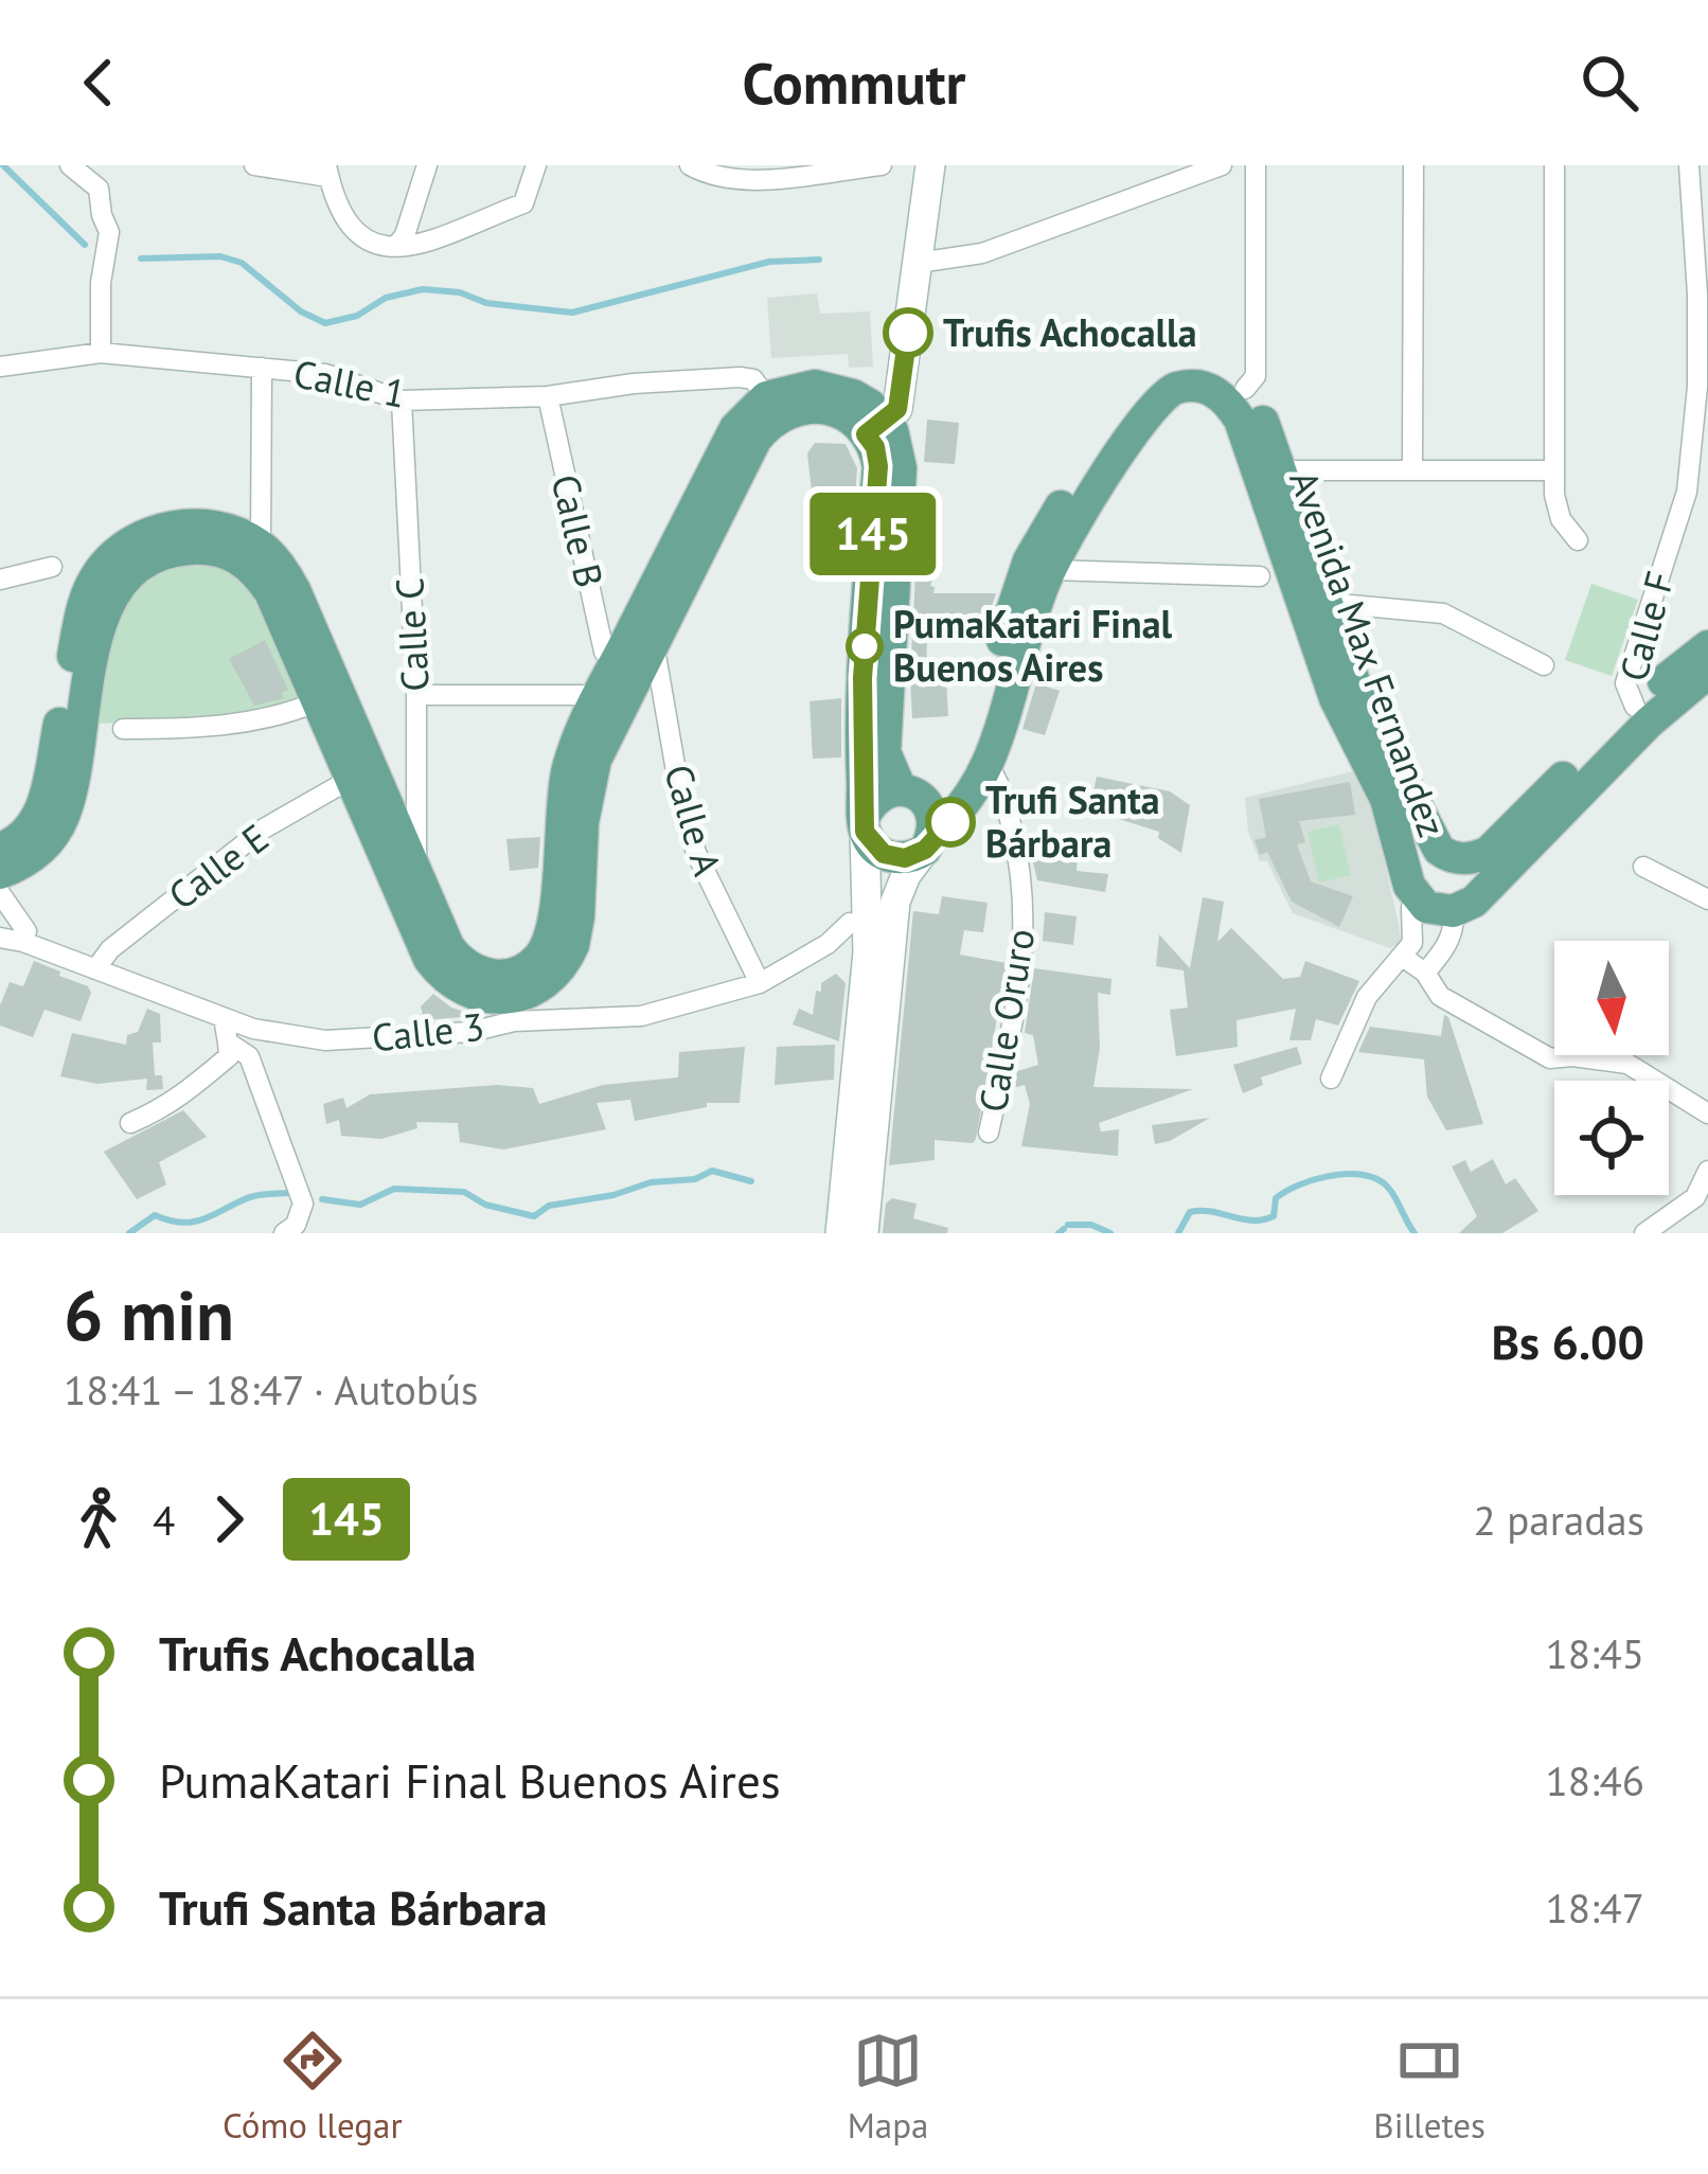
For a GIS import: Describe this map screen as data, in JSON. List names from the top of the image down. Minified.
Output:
{"streets":{"main road":["Avenida Max Fernandez"],"street":["Calle 1","Calle B","Calle F","Calle C","Calle A","Calle E","Calle Oruro","Calle 3"]},"crossings":[["Calle 1","Calle B"],["Calle 1","Calle C"],["Calle B","Calle A"],["Calle F","Avenida Max Fernandez"],["Calle A","Calle 3"],["Calle E","Calle 3"]],"places":["Trufis Achocalla","PumaKatari Final Buenos Aires","Trufi Santa Bárbara"],"lines":["bus line 145"],"north":"bottom","page":{"header":"Commutr","on_map":"145","heading":["6 min","18:41 – 18:47 · Autobús","Bs 6.00"],"legs":["4","145","2 paradas"],"list":[{"name":"Trufis Achocalla","value":"18:45"},{"name":"PumaKatari Final Buenos Aires","value":"18:46"},{"name":"Trufi Santa Bárbara","value":"18:47"}],"tabs":["Cómo llegar","Mapa","Billetes"]}}
